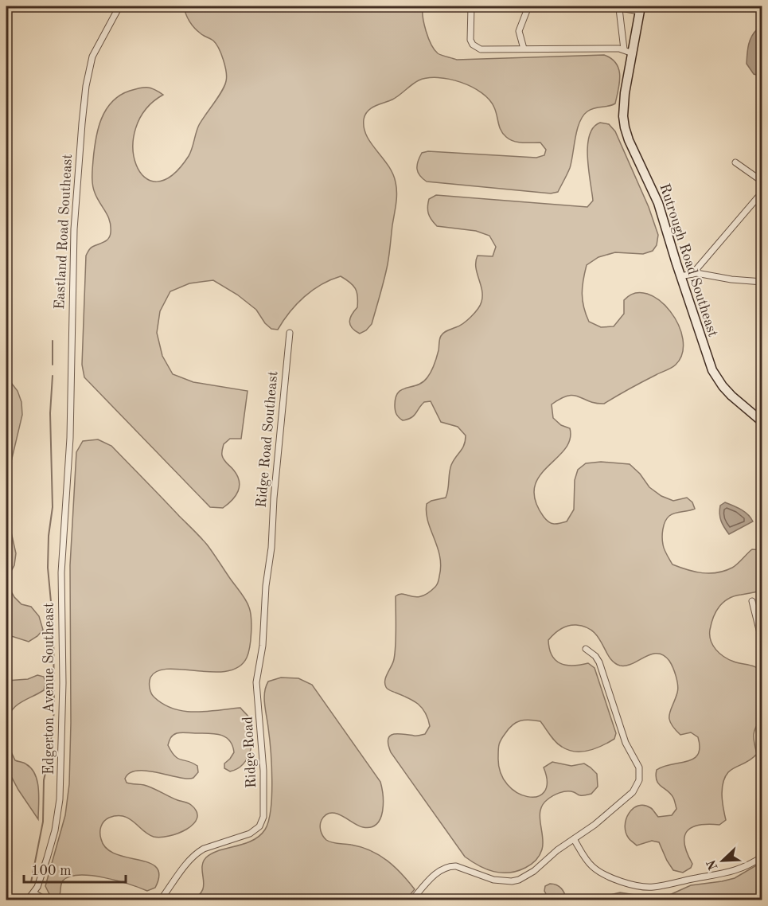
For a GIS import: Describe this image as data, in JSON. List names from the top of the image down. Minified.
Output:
{"streets":{"street":["Eastland Road Southeast","Rutrough Road Southeast","Ridge Road Southeast","Edgerton Avenue Southeast","Ridge Road"]},"crossings":[["Eastland Road Southeast","Edgerton Avenue Southeast"],["Ridge Road Southeast","Ridge Road"]],"scale_bar":"100 m","north":"bottom left"}
